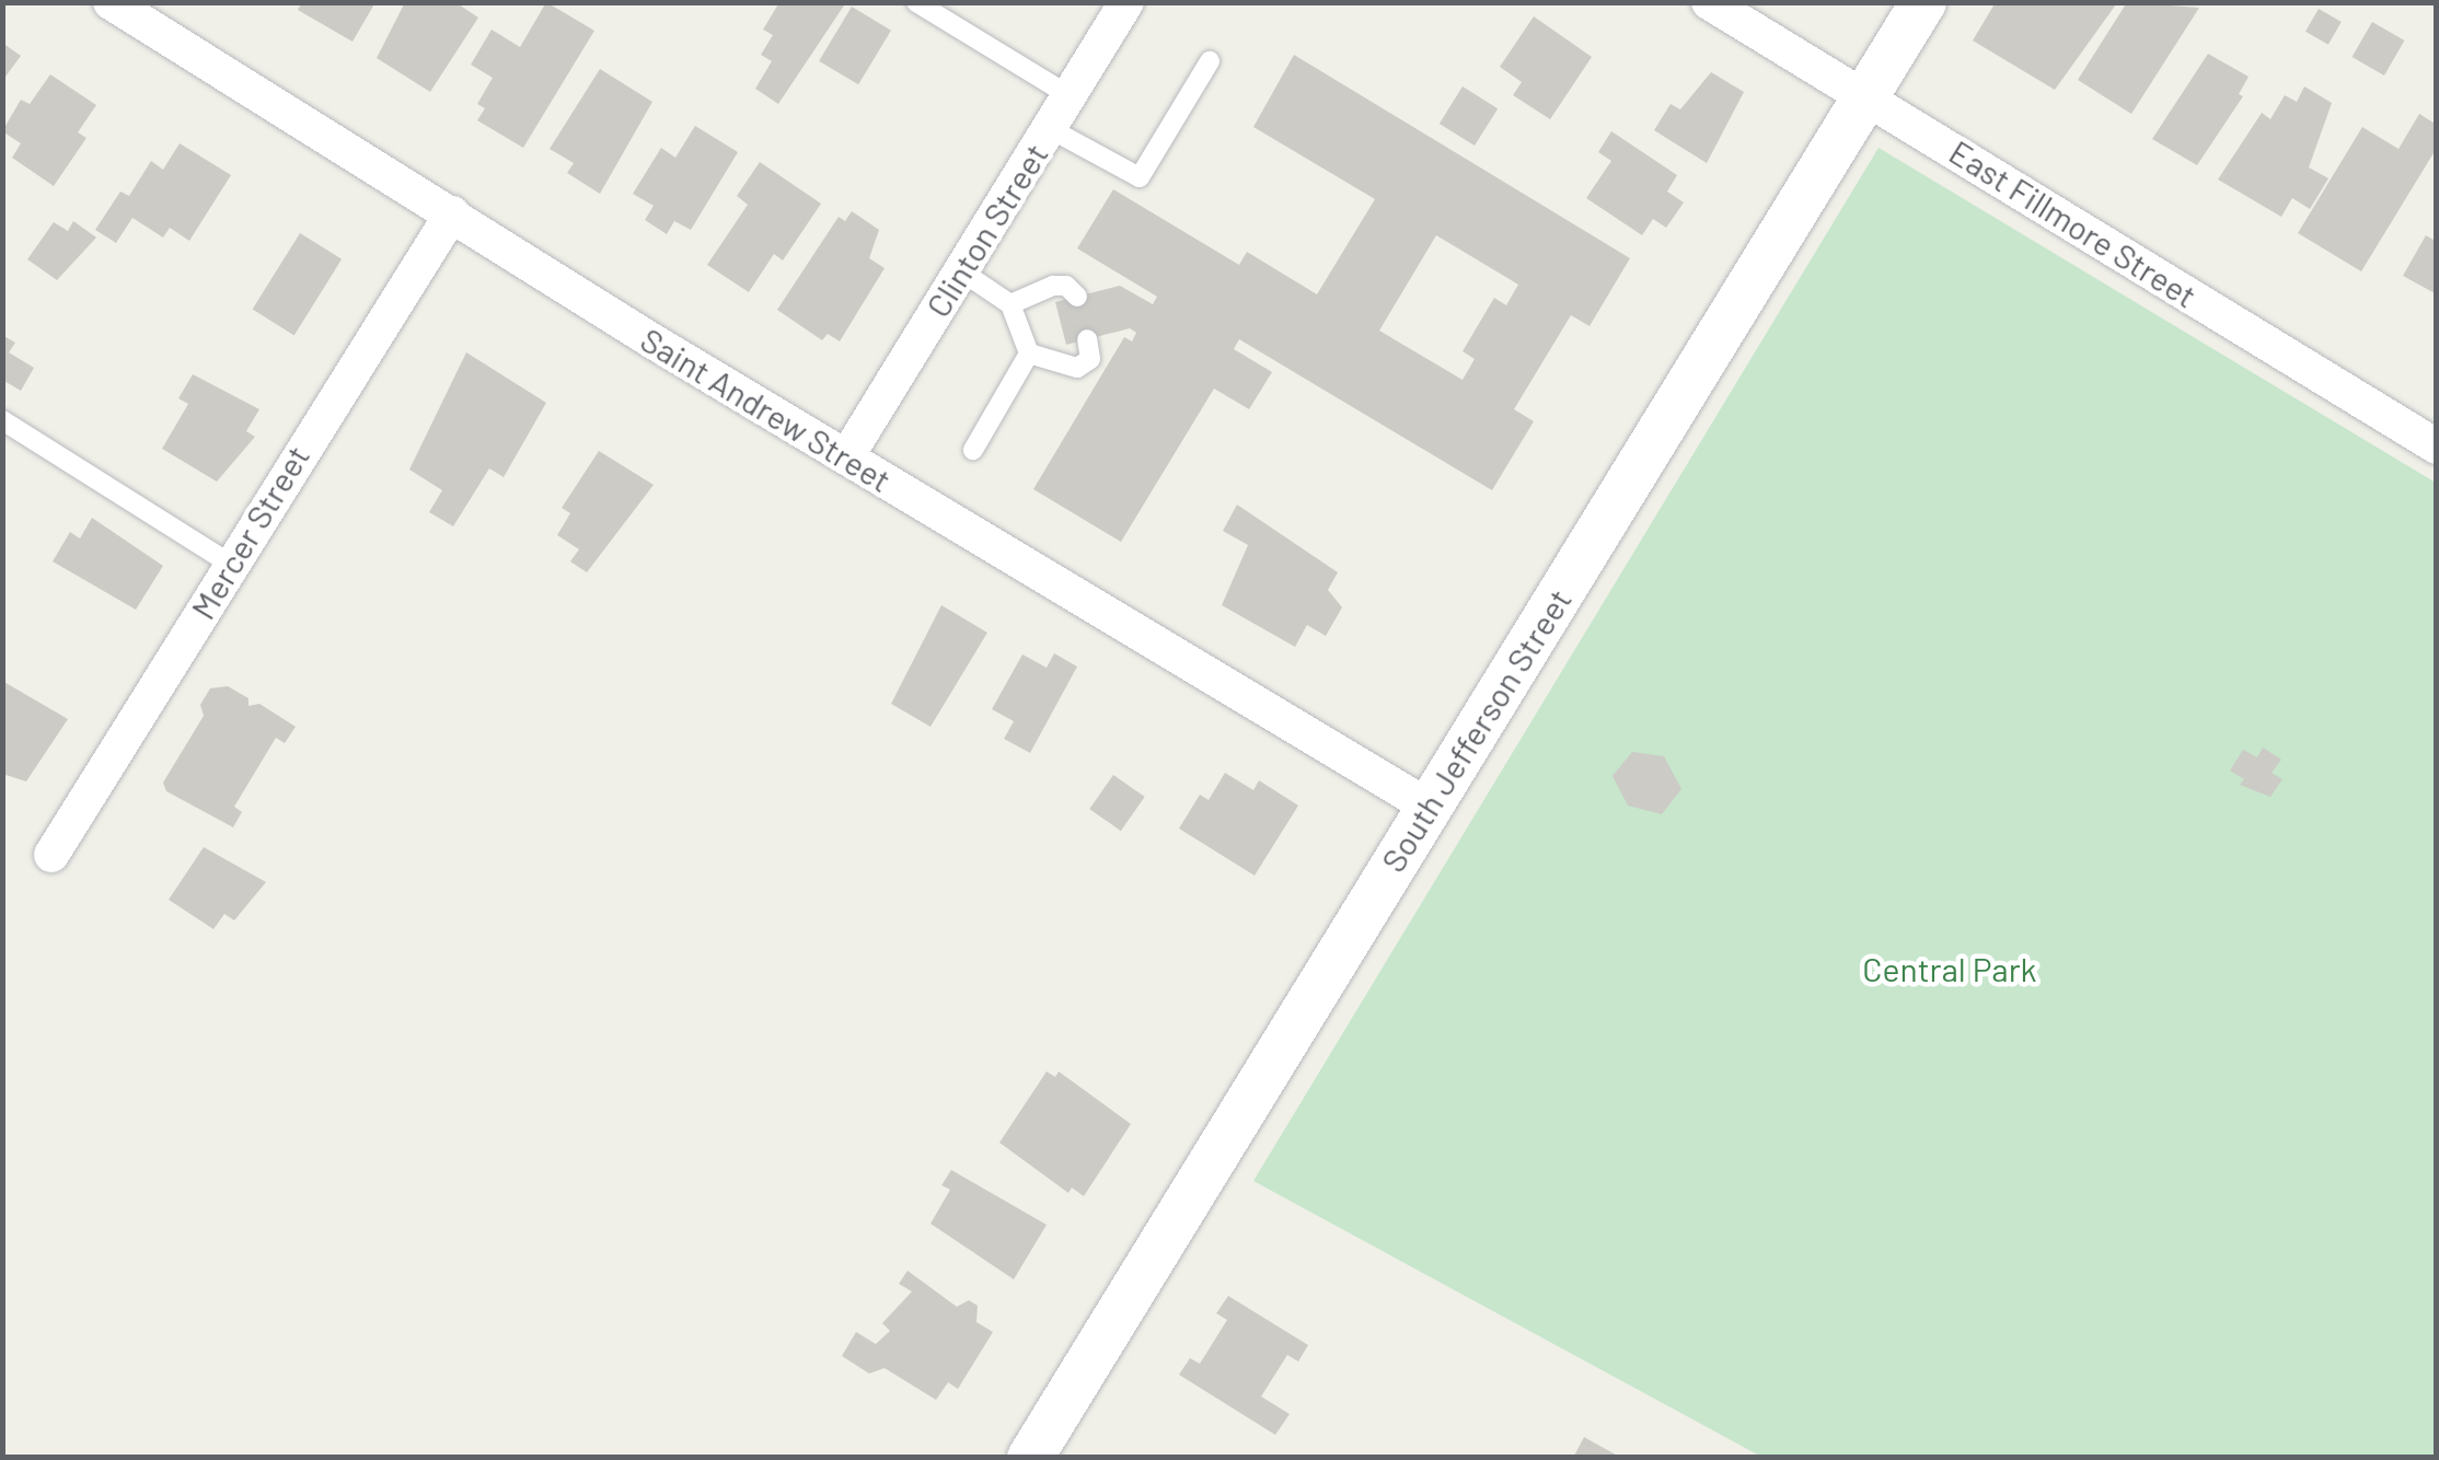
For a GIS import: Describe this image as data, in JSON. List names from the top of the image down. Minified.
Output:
{"streets":{"street":["East Fillmore Street","Clinton Street","Saint Andrew Street","Mercer Street","South Jefferson Street"]},"crossings":[["East Fillmore Street","South Jefferson Street"],["Clinton Street","Saint Andrew Street"],["Saint Andrew Street","Mercer Street"],["Saint Andrew Street","South Jefferson Street"]],"parks":["Central Park"]}
